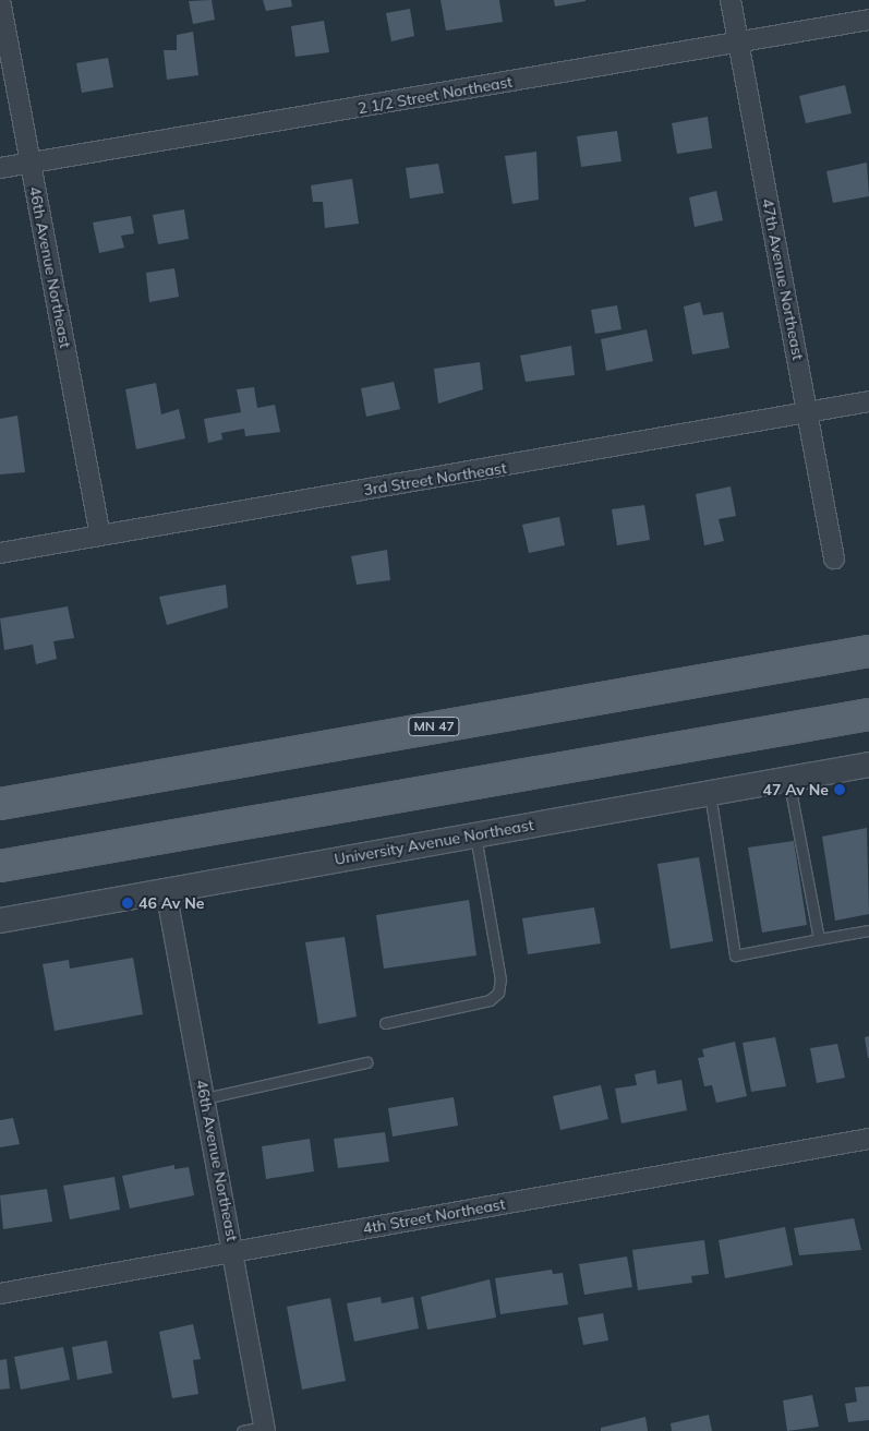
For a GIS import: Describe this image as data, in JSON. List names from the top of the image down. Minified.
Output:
{"streets":{"main road":["MN 47"],"street":["2 1/2 Street Northeast","46th Avenue Northeast","47th Avenue Northeast","3rd Street Northeast","University Avenue Northeast","4th Street Northeast"]},"crossings":[["2 1/2 Street Northeast","46th Avenue Northeast"],["2 1/2 Street Northeast","47th Avenue Northeast"],["46th Avenue Northeast","3rd Street Northeast"],["46th Avenue Northeast","University Avenue Northeast"],["46th Avenue Northeast","4th Street Northeast"],["47th Avenue Northeast","3rd Street Northeast"]],"places":["47 Av Ne","46 Av Ne"]}
